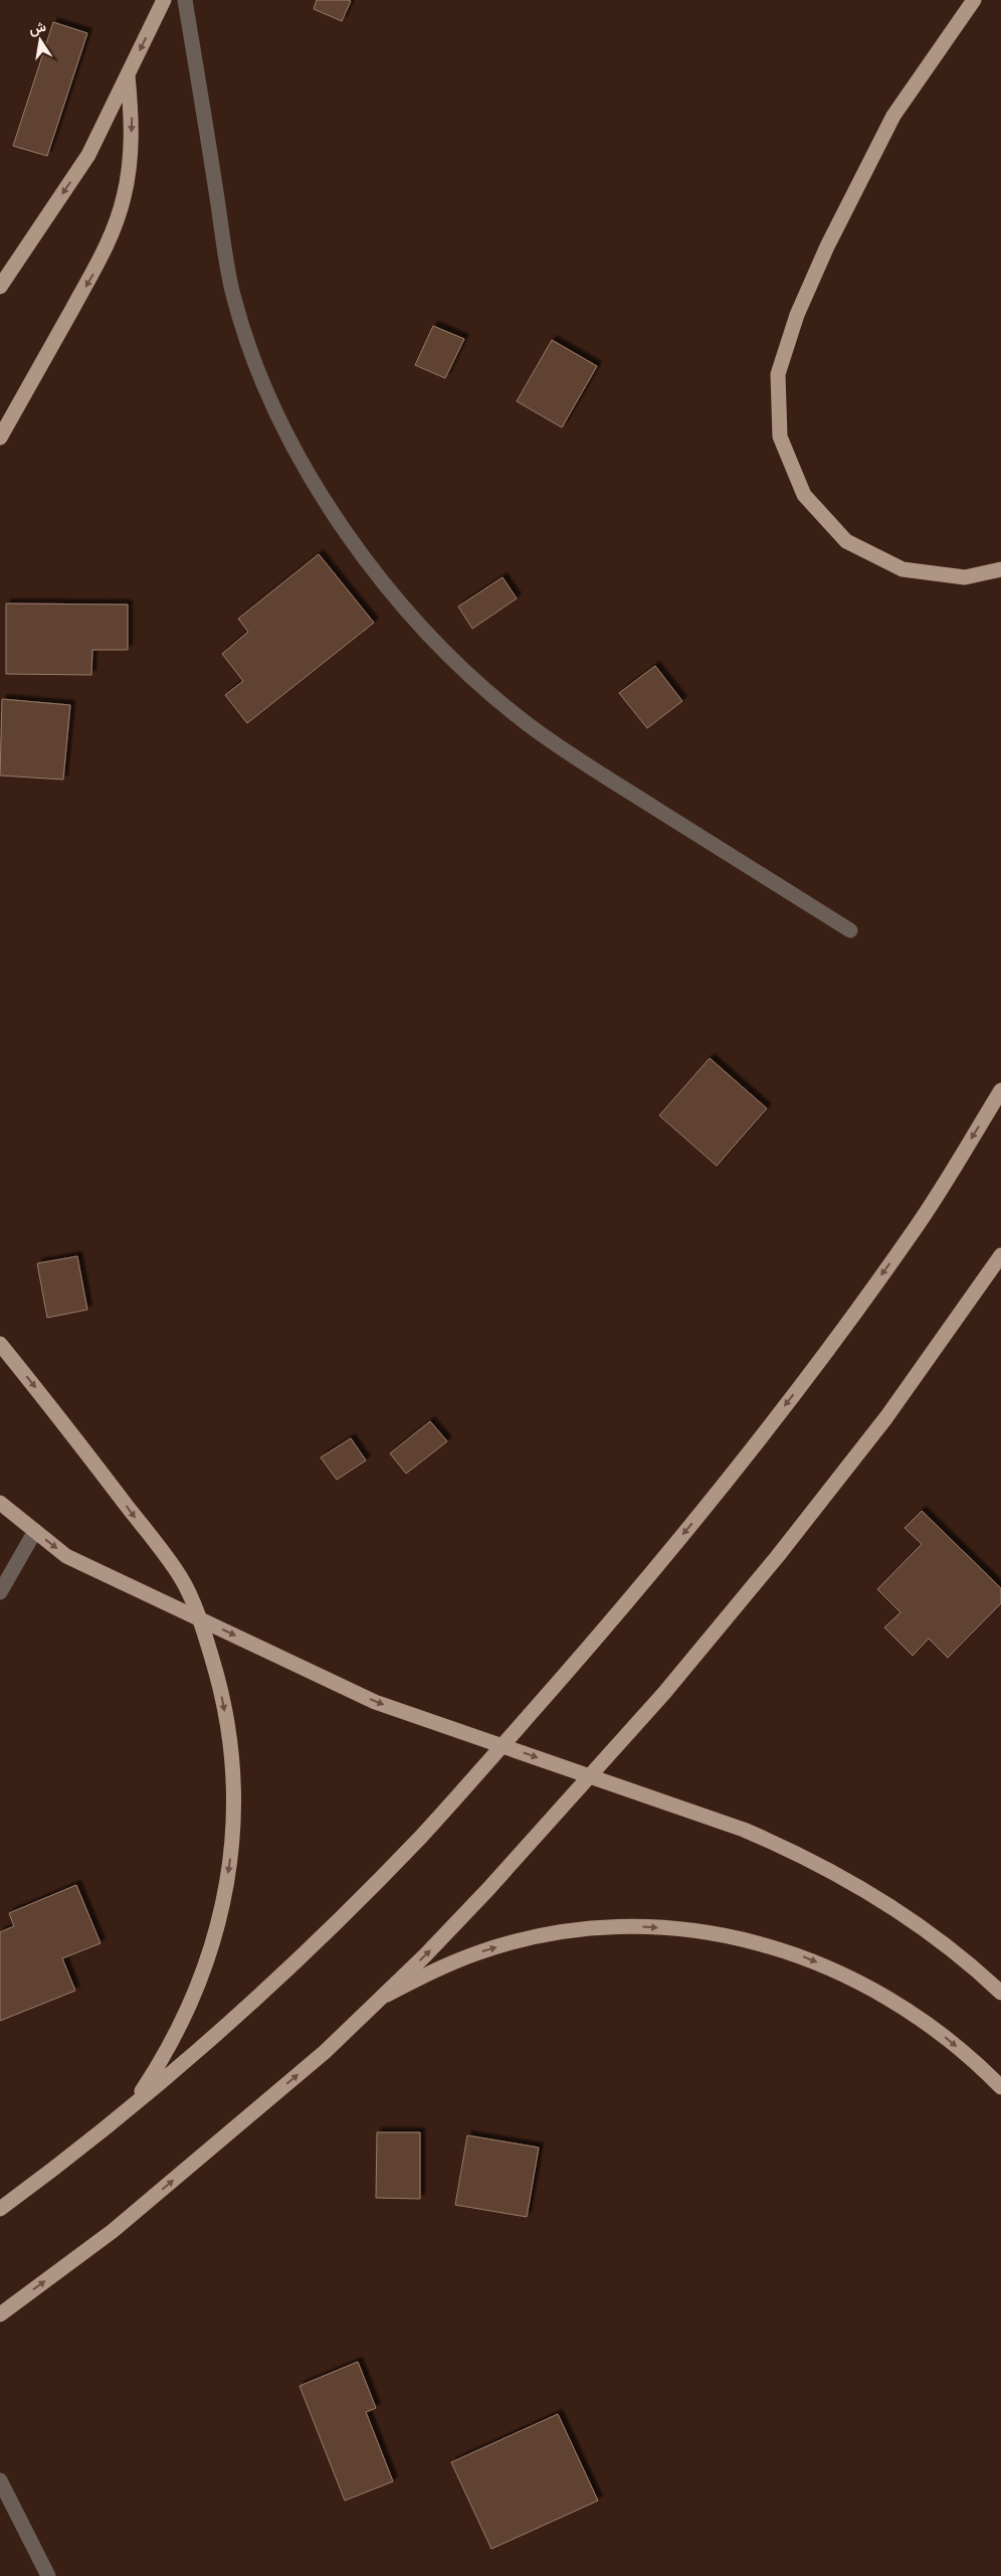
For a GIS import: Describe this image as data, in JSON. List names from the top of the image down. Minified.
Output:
{"north":"top"}
